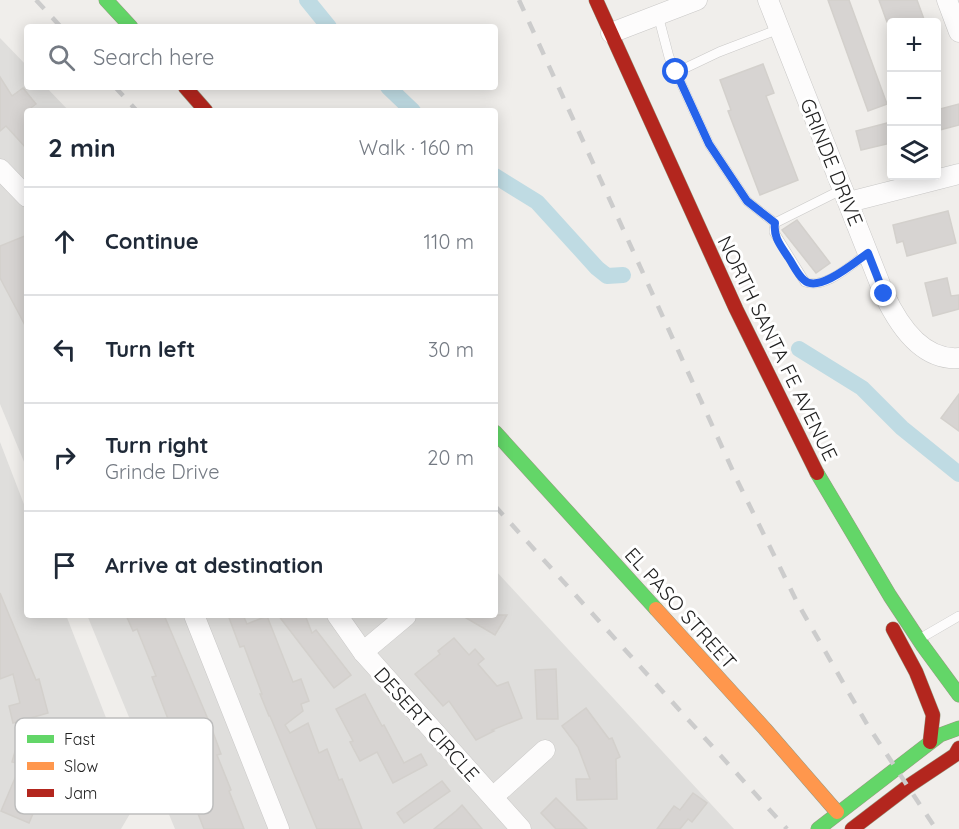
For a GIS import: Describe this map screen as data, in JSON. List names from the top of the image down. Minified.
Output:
{"streets":{"main road":["NORTH SANTA FE AVENUE","EL PASO STREET"],"street":["GRINDE DRIVE","DESERT CIRCLE"]},"legend":["Fast","Slow","Jam"],"page":{"map_buttons":["+","−"],"search":"Search here","heading":["2 min","Walk · 160 m"],"list":[["Continue","110 m"],["Turn left","30 m"],["Turn right","Grinde Drive","20 m"],"Arrive at destination"]}}
